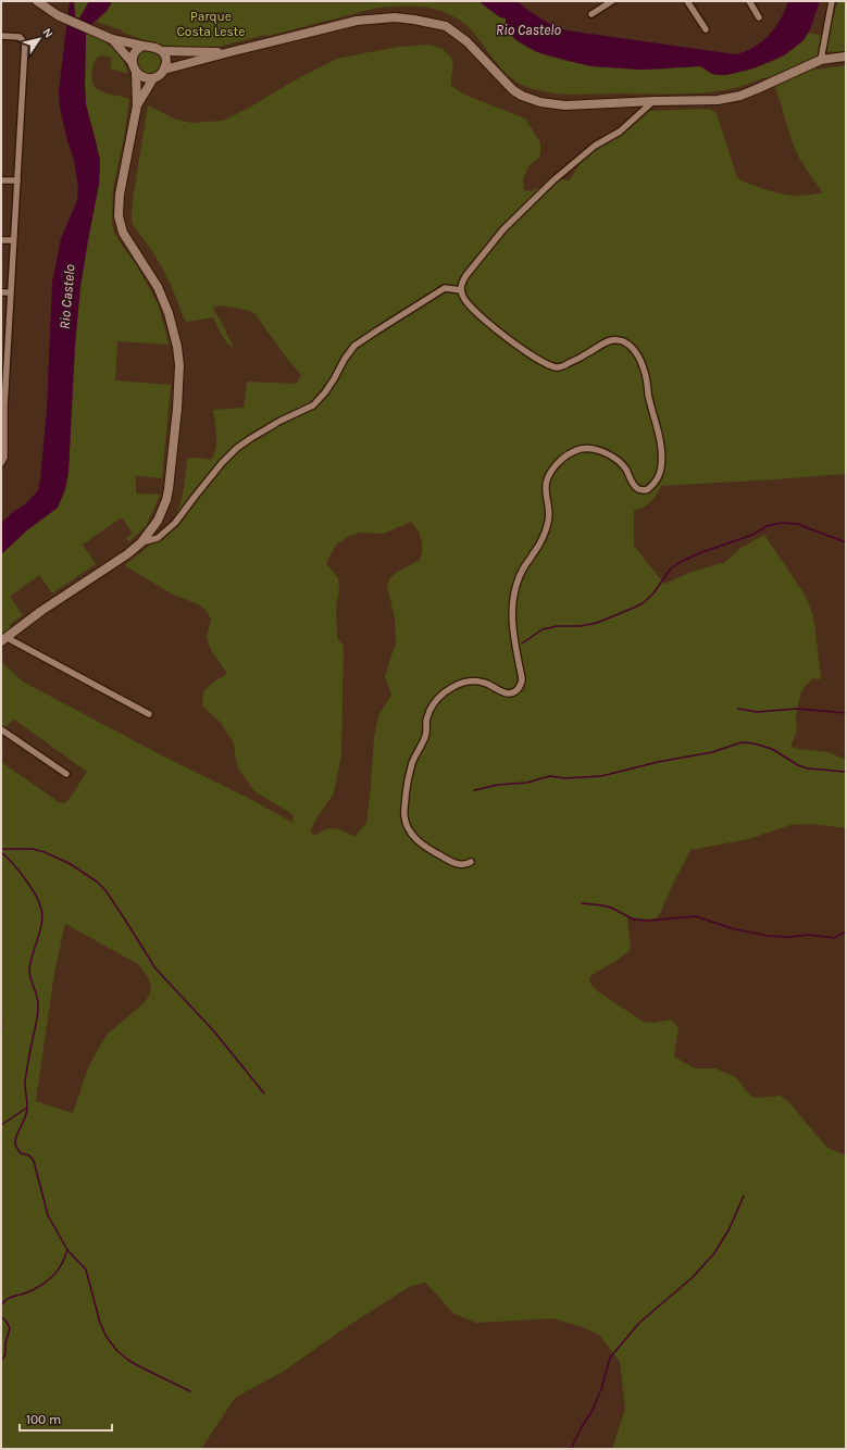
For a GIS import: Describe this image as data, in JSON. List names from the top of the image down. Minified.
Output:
{"water":["Rio Castelo"],"parks":["Parque Costa Leste"],"scale_bar":"100 m","north":"top right"}
